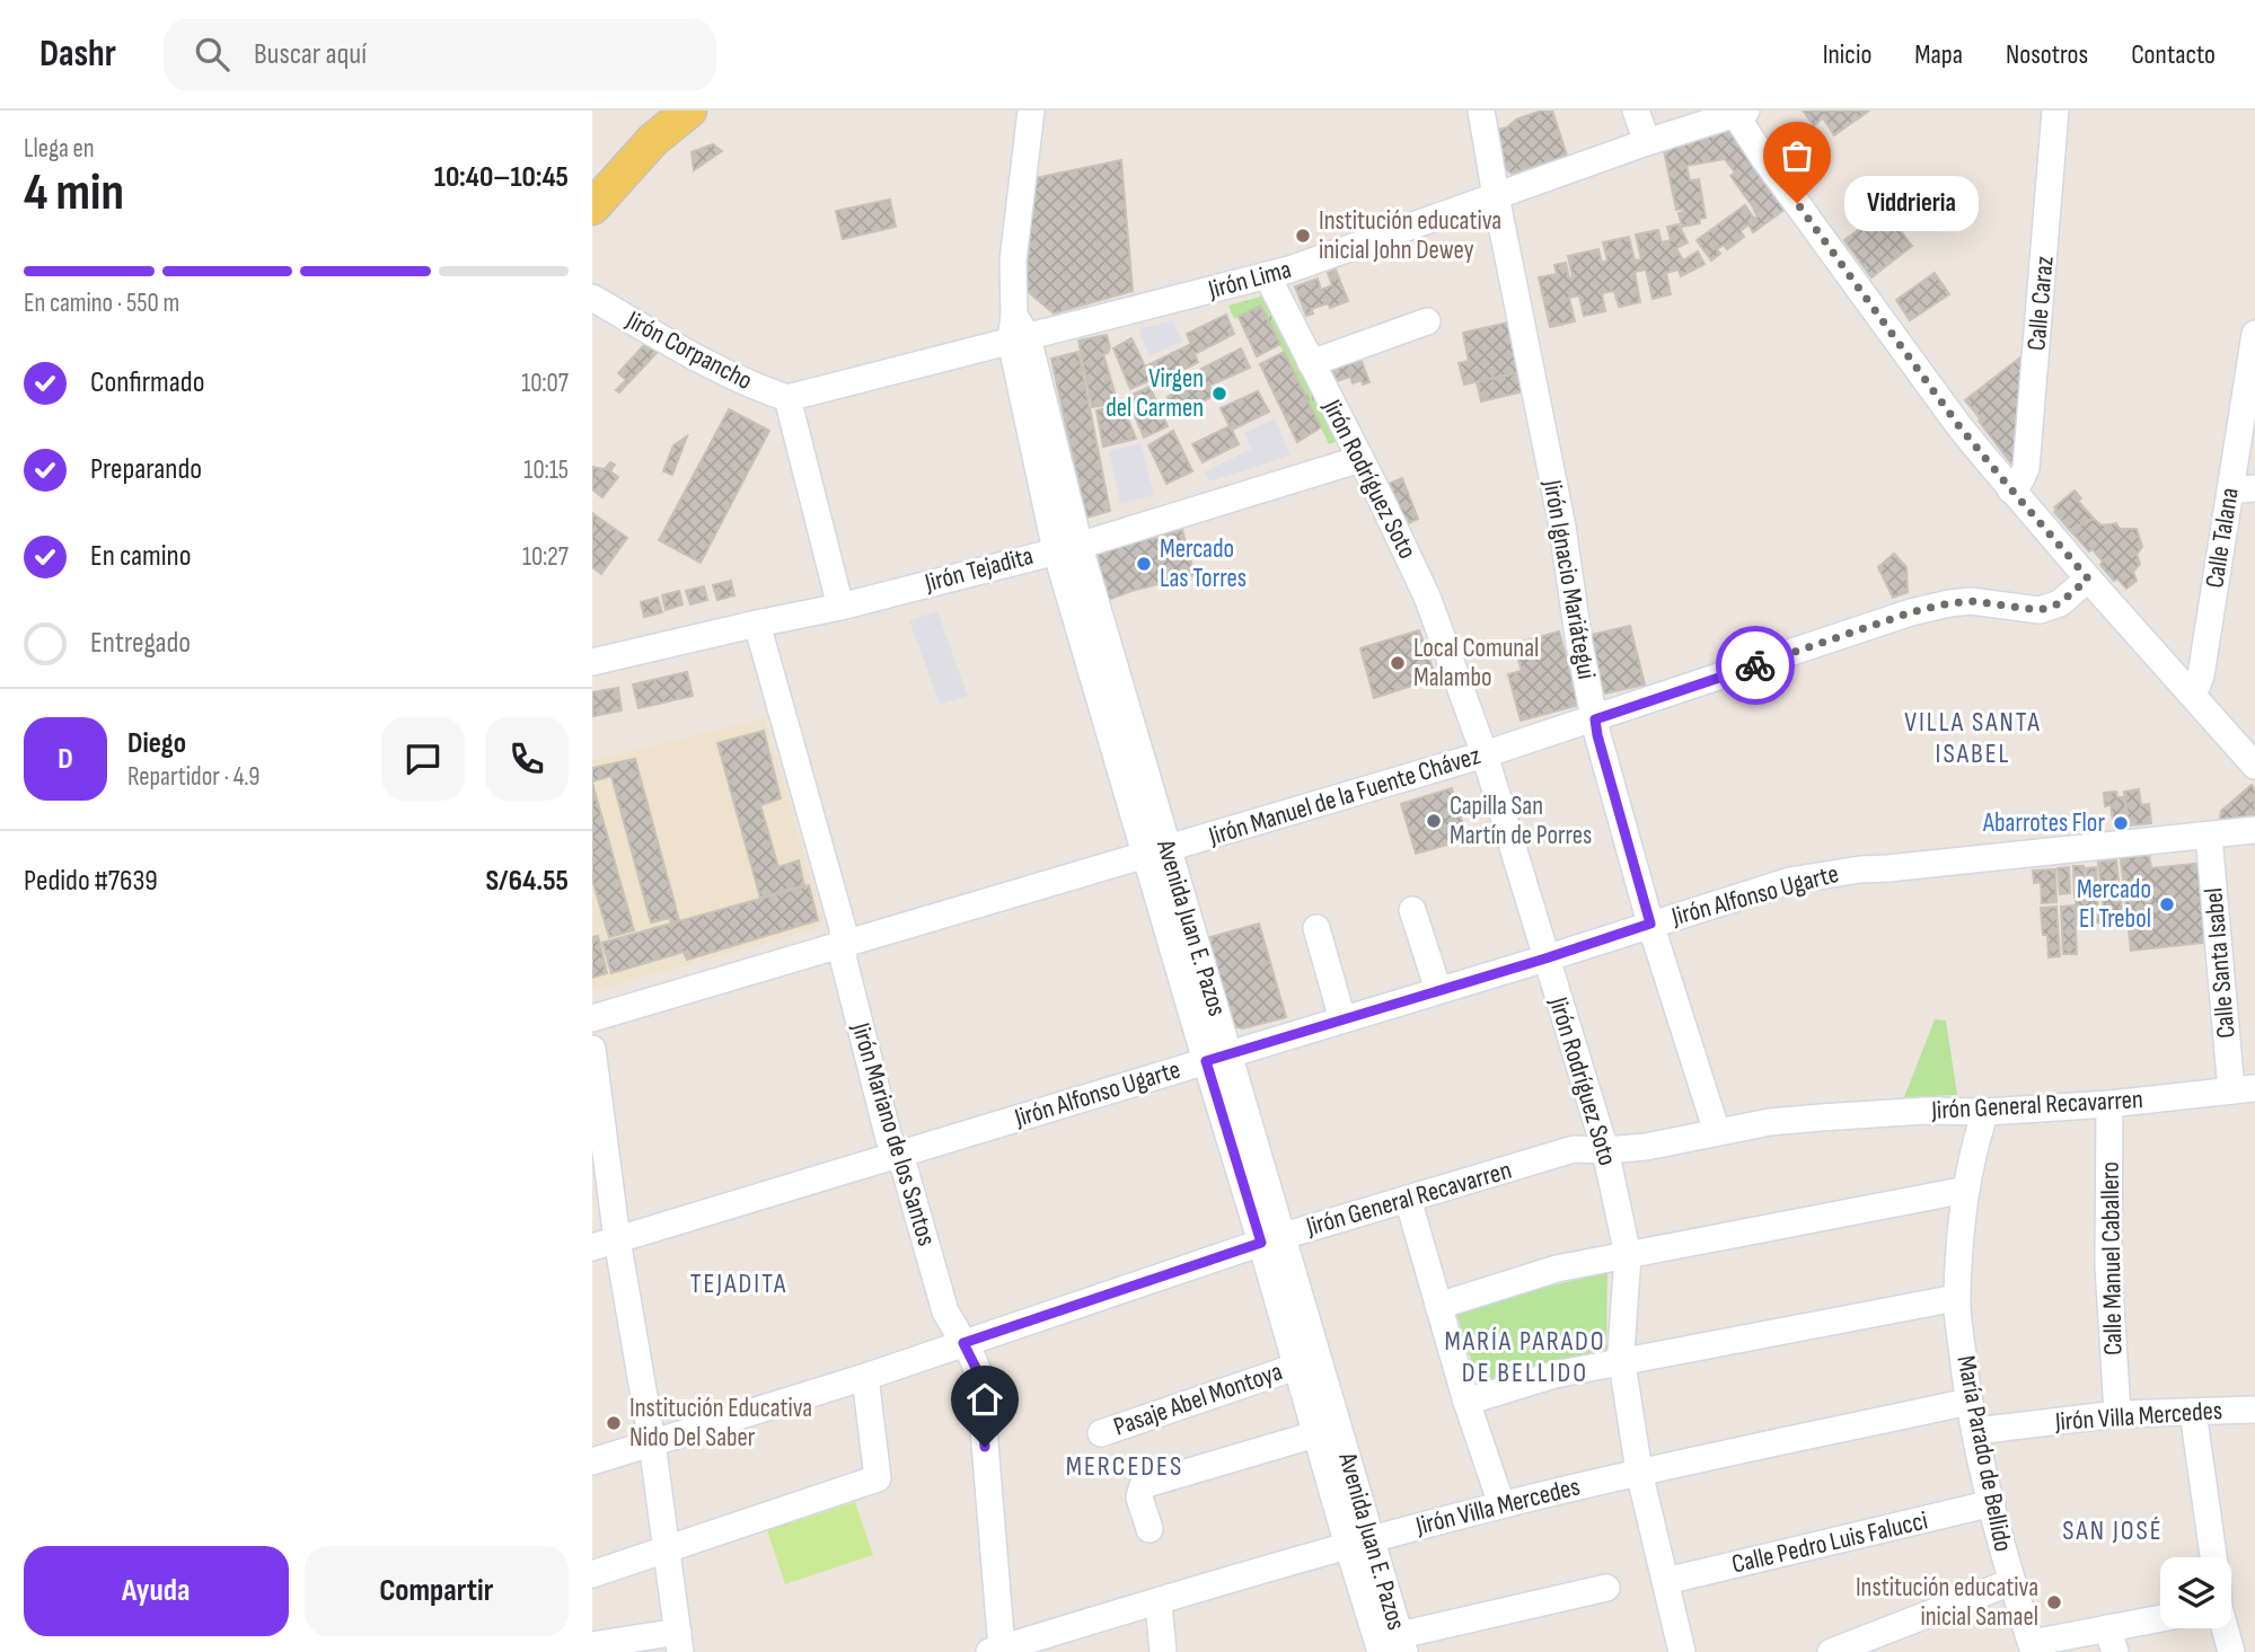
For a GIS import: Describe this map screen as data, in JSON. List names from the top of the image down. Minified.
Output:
{"streets":{"street":["Jirón Lima","Calle Caraz","Jirón Corpancho","Jirón Rodríguez Soto","Calle Talana","Jirón Tejadita","Jirón Ignacio Mariátegui","Jirón Manuel de la Fuente Chávez","Jirón Alfonso Ugarte","Avenida Juan E. Pazos","Calle Santa Isabel","Jirón General Recavarren","Jirón Mariano de los Santos","Calle Manuel Caballero","Pasaje Abel Montoya","Jirón Villa Mercedes","María Parado de Bellido","Calle Pedro Luis Falucci"]},"crossings":[["Jirón Lima","Jirón Corpancho"],["Jirón Lima","Jirón Rodríguez Soto"],["Jirón Lima","Jirón Ignacio Mariátegui"],["Jirón Lima","Avenida Juan E. Pazos"],["Jirón Rodríguez Soto","Jirón Tejadita"],["Jirón Rodríguez Soto","Jirón Manuel de la Fuente Chávez"],["Jirón Rodríguez Soto","Jirón Alfonso Ugarte"],["Jirón Rodríguez Soto","Jirón General Recavarren"],["Jirón Rodríguez Soto","Jirón Villa Mercedes"],["Jirón Rodríguez Soto","Calle Pedro Luis Falucci"],["Jirón Tejadita","Avenida Juan E. Pazos"],["Jirón Tejadita","Jirón Mariano de los Santos"],["Jirón Ignacio Mariátegui","Jirón Manuel de la Fuente Chávez"],["Jirón Ignacio Mariátegui","Jirón Alfonso Ugarte"],["Jirón Ignacio Mariátegui","Jirón General Recavarren"],["Jirón Manuel de la Fuente Chávez","Avenida Juan E. Pazos"],["Jirón Manuel de la Fuente Chávez","Jirón Mariano de los Santos"],["Jirón Alfonso Ugarte","Avenida Juan E. Pazos"],["Jirón Alfonso Ugarte","Calle Santa Isabel"],["Jirón Alfonso Ugarte","Jirón Mariano de los Santos"],["Avenida Juan E. Pazos","Jirón General Recavarren"],["Avenida Juan E. Pazos","Pasaje Abel Montoya"],["Avenida Juan E. Pazos","Jirón Villa Mercedes"],["Calle Santa Isabel","Jirón General Recavarren"],["Jirón General Recavarren","Jirón Mariano de los Santos"],["Jirón General Recavarren","Calle Manuel Caballero"],["Jirón General Recavarren","María Parado de Bellido"],["Jirón Mariano de los Santos","Jirón Villa Mercedes"],["Calle Manuel Caballero","Jirón Villa Mercedes"],["Jirón Villa Mercedes","María Parado de Bellido"],["María Parado de Bellido","Calle Pedro Luis Falucci"]],"districts":["VILLA SANTA ISABEL","TEJADITA","MARÍA PARADO DE BELLIDO","MERCEDES","SAN JOSÉ"],"places":["Viddrieria","Institución educativa inicial John Dewey","Virgen del Carmen","Mercado Las Torres","Local Comunal Malambo","Capilla San Martín de Porres","Abarrotes Flor","Mercado El Trebol","Institución Educativa Nido Del Saber","Institución educativa inicial Samael"],"page":{"header":"Dashr","search":"Buscar aquí","nav":["Inicio","Mapa","Nosotros","Contacto"],"heading":["4 min","Llega en","10:40–10:45"],"panel":["Diego","Repartidor · 4.9","Pedido #7639","S/64.55"],"bubble":"Viddrieria","bar":"En camino · 550 m","list":[["Confirmado","10:07"],["Preparando","10:15"],["En camino","10:27"],"Entregado"],"round":"D","buttons":["Ayuda","Compartir"]}}
